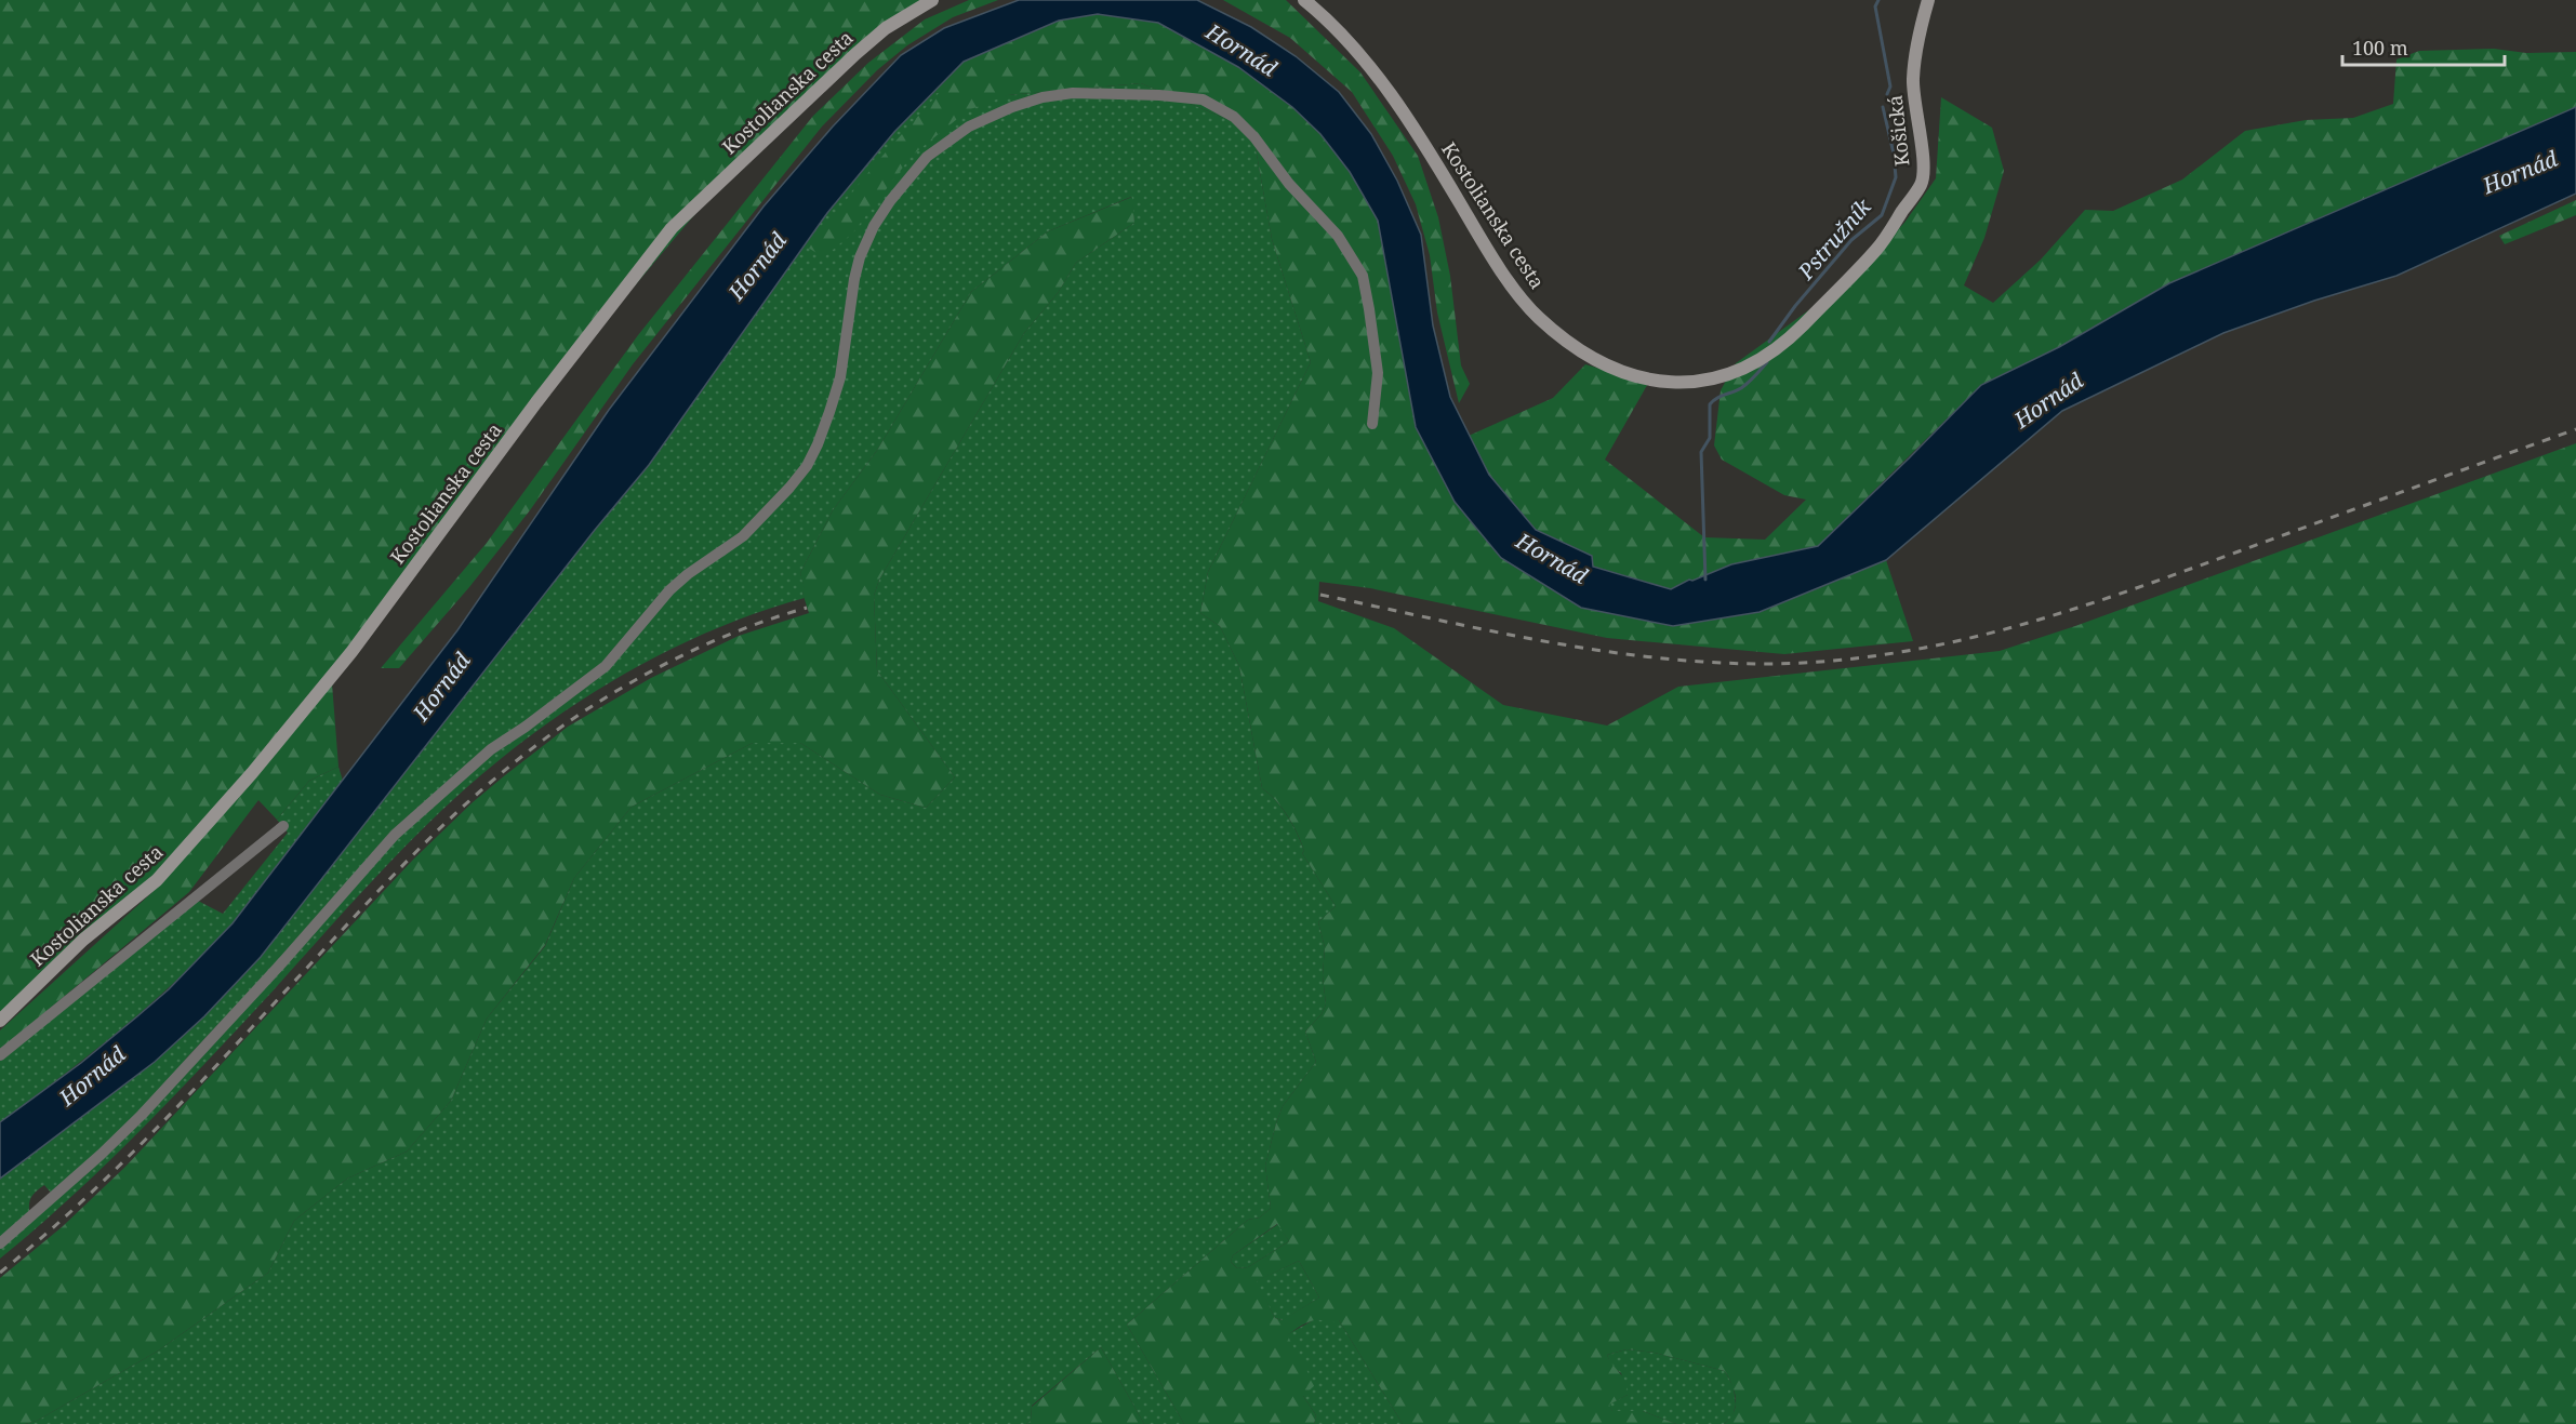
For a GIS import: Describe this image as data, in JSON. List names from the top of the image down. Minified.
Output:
{"streets":{"street":["Kostolianska cesta","Košická"]},"crossings":[["Kostolianska cesta","Košická"]],"water":["Hornád","Pstružník"],"scale_bar":"100 m"}
